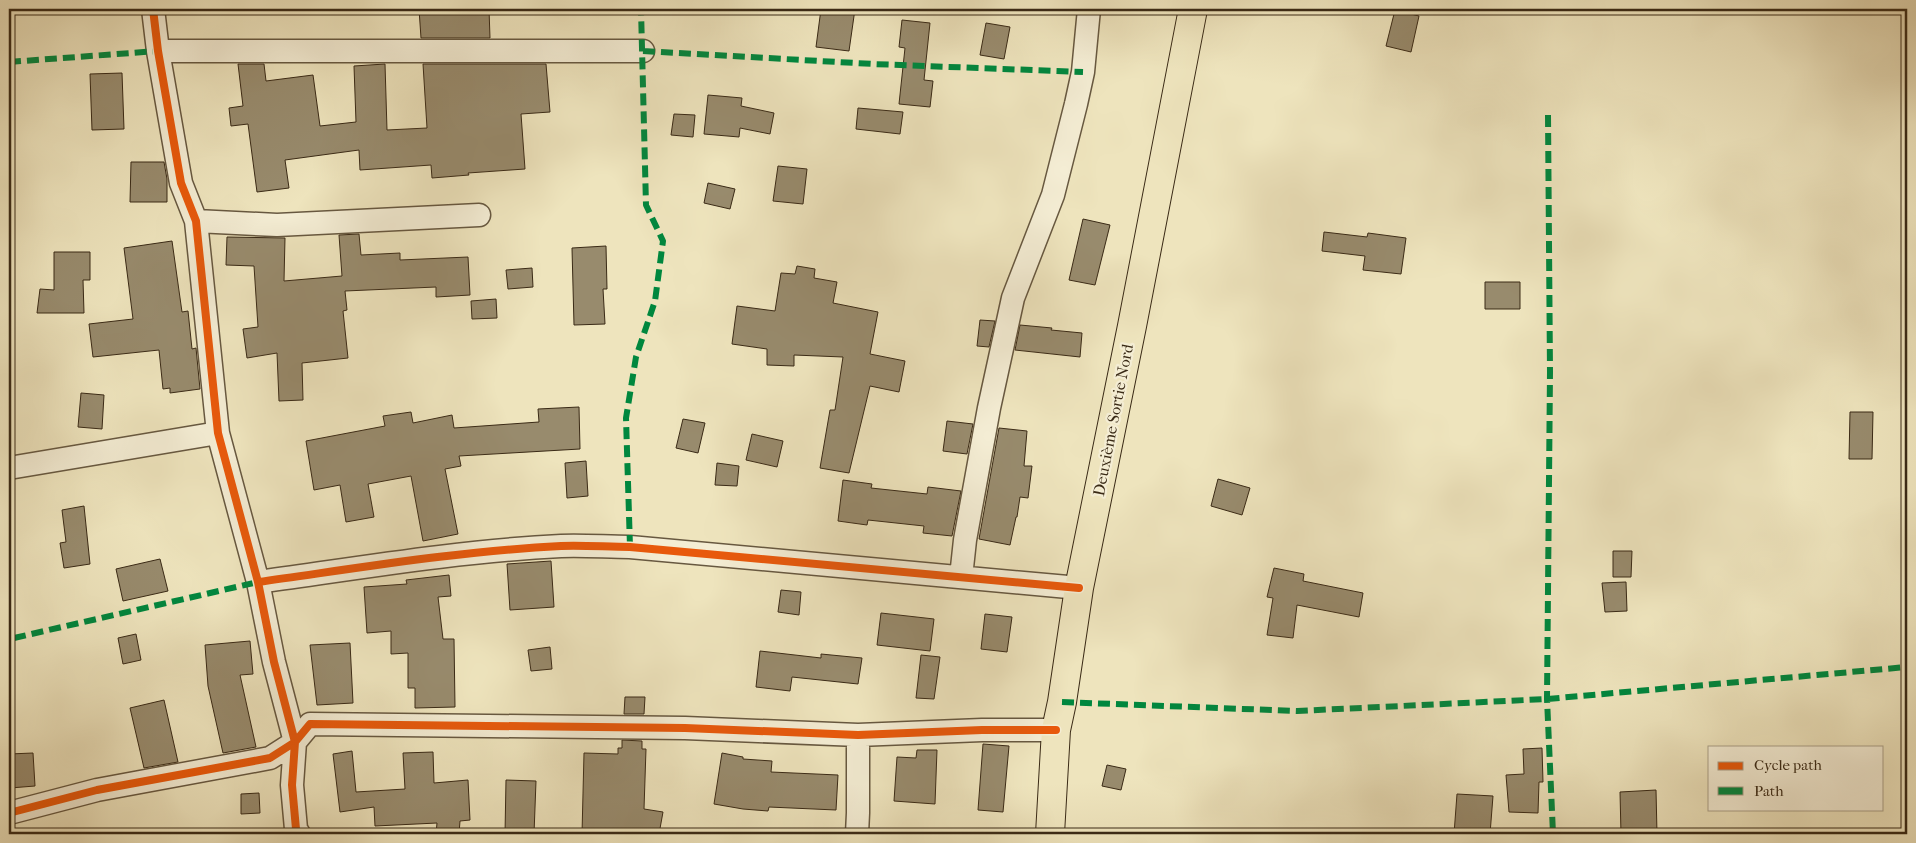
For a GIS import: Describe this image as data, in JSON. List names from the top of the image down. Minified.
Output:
{"streets":{"main road":["Deuxième Sortie Nord"]},"legend":["Cycle path","Path"]}
